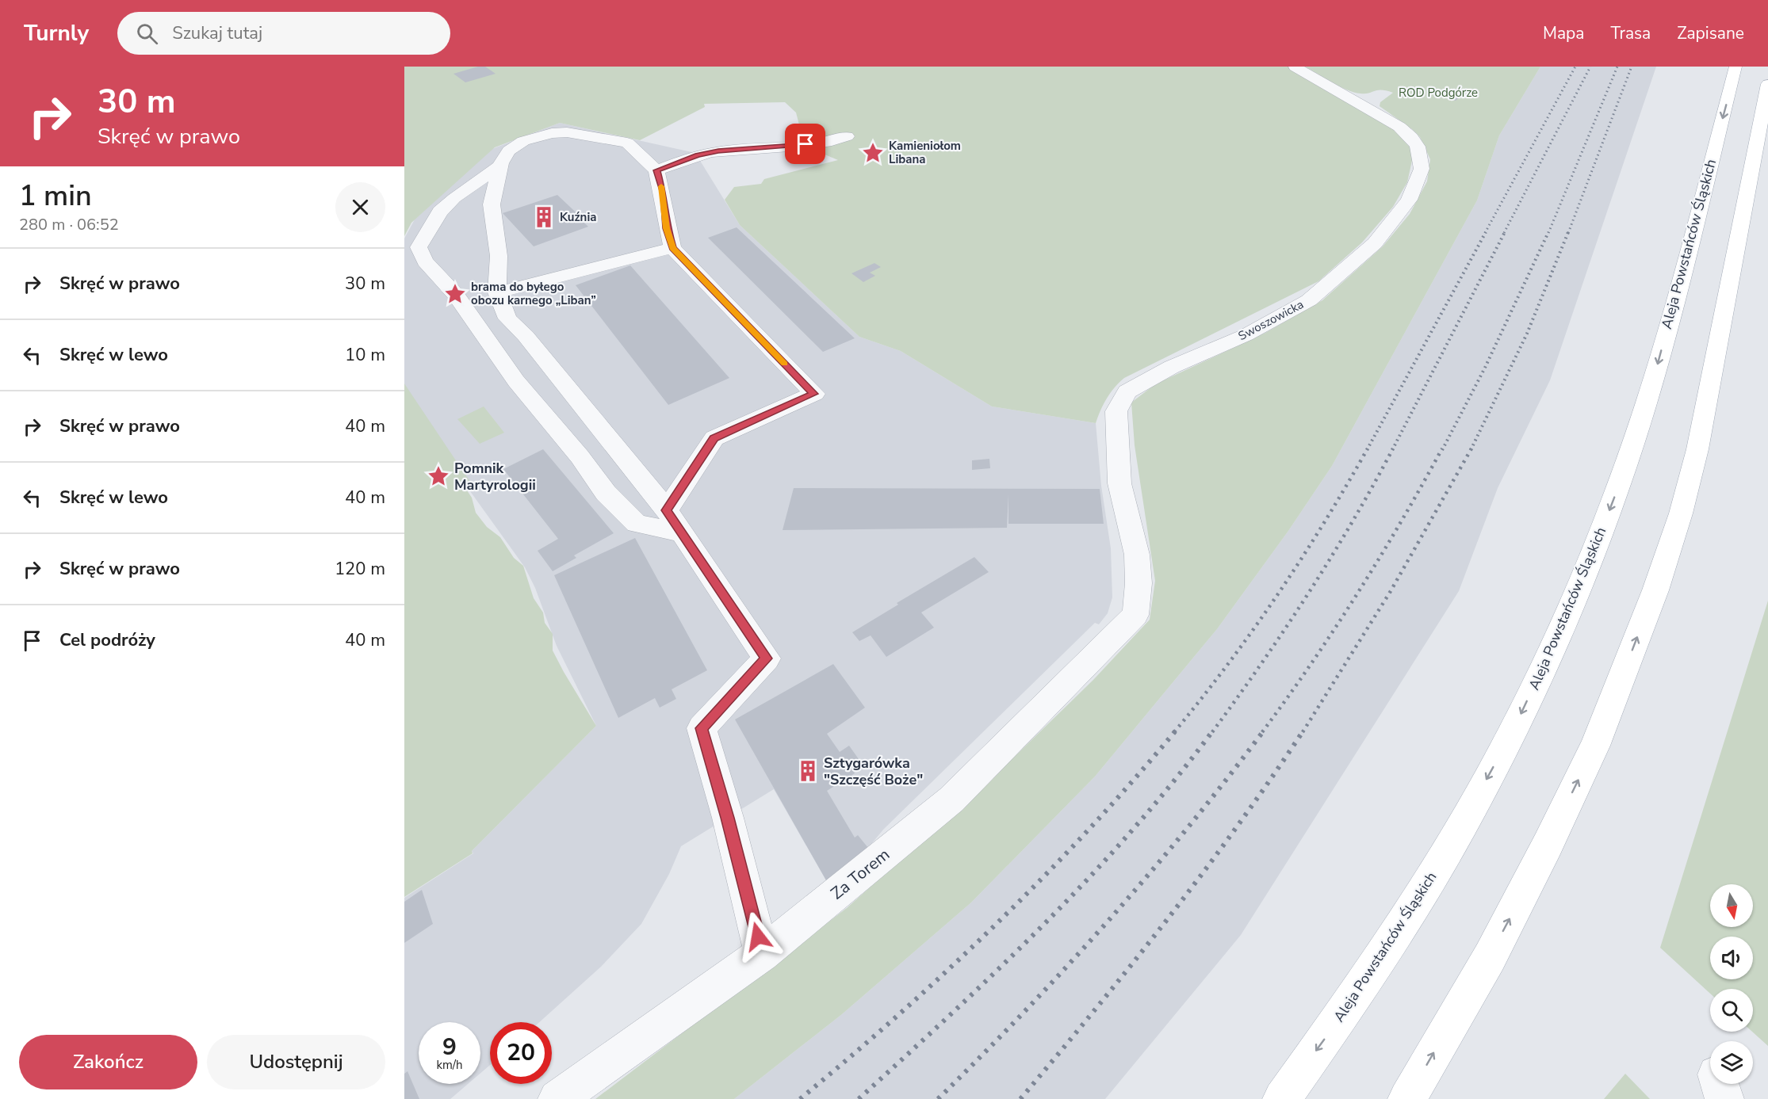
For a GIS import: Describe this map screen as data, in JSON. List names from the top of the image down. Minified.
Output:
{"streets":{"main road":["Aleja Powstańców Śląskich"],"street":["Swoszowicka","Za Torem"]},"crossings":[["Swoszowicka","Za Torem"]],"parks":["ROD Podgórze"],"places":{"place":["Kamieniołom Libana","brama do byłego obozu karnego „Liban”","Pomnik Martyrologii"],"building":["Kuźnia","Sztygarówka \"Szczęść Boże\""]},"north":"bottom","page":{"header":"Turnly","search":"Szukaj tutaj","nav":["Mapa","Trasa","Zapisane"],"turn":["30 m","Skręć w prawo"],"heading":["1 min","280 m · 06:52"],"list":[{"name":"Skręć w prawo","value":"30 m"},{"name":"Skręć w lewo","value":"10 m"},{"name":"Skręć w prawo","value":"40 m"},{"name":"Skręć w lewo","value":"40 m"},{"name":"Skręć w prawo","value":"120 m"},{"name":"Cel podróży","value":"40 m"}],"speed":"9 km/h","limit":"20","buttons":["Zakończ","Udostępnij"]}}
